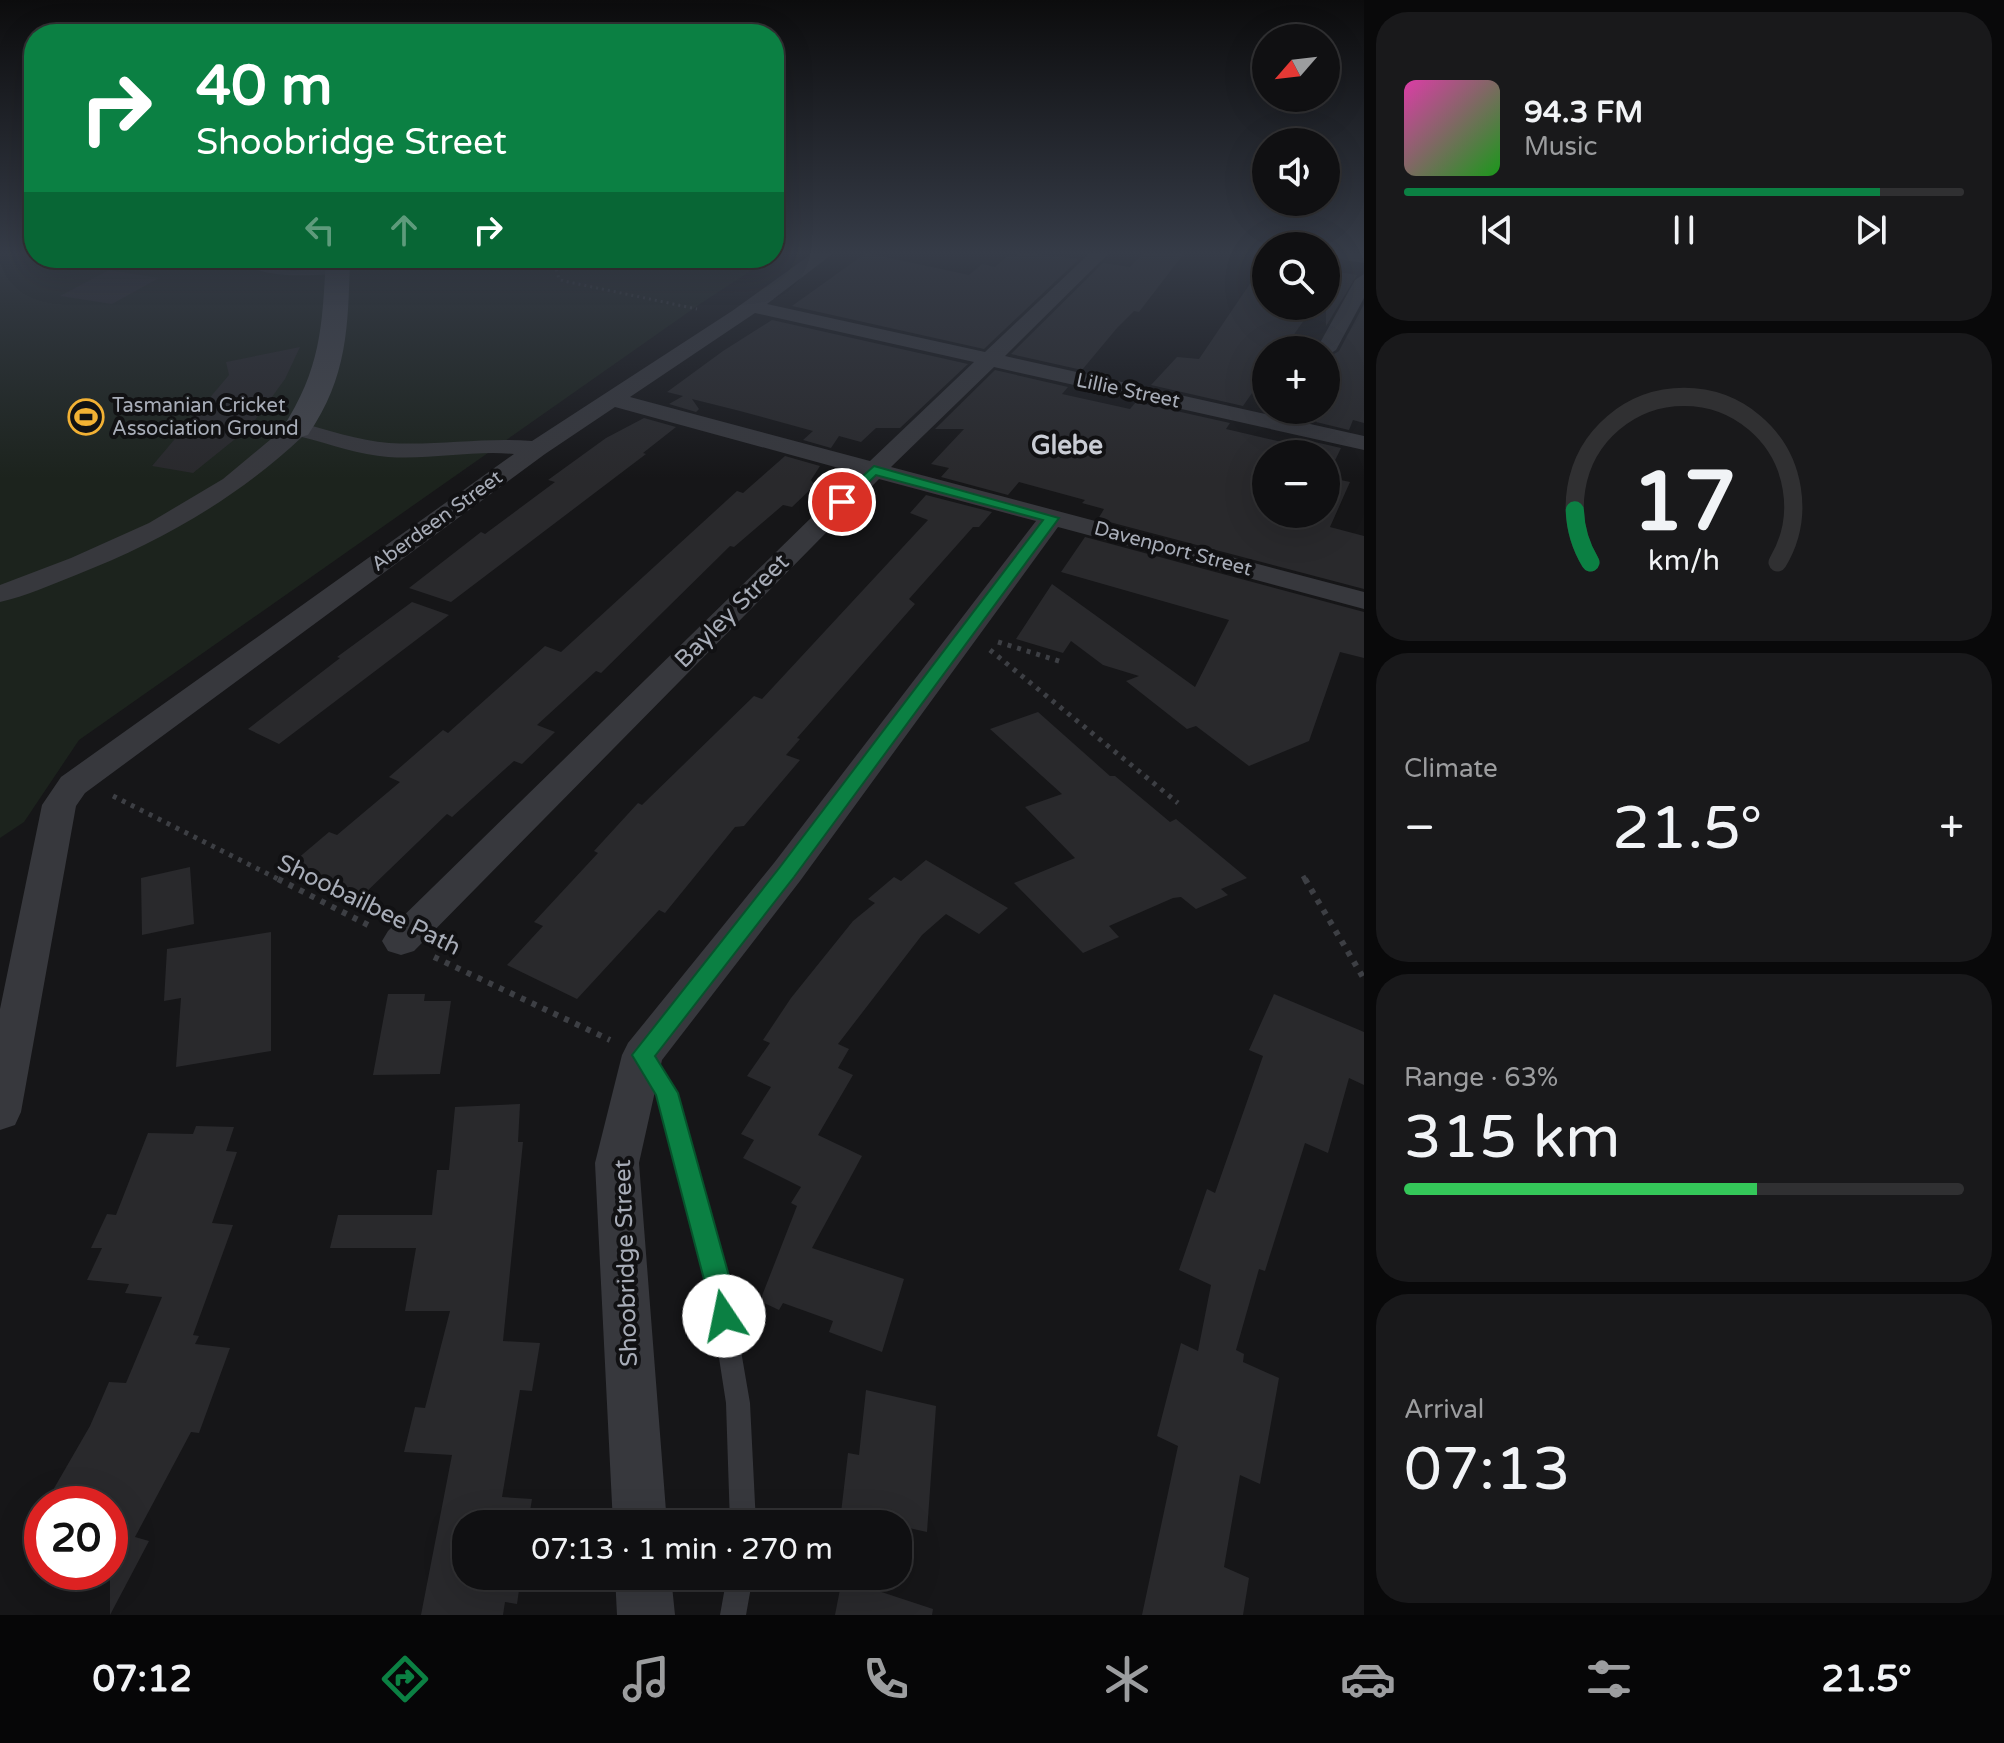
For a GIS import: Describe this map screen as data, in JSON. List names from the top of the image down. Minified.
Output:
{"streets":{"street":["Lillie Street","Aberdeen Street","Davenport Street","Bayley Street","Shoobridge Street"],"path":["Shoobailbee Path"]},"crossings":[["Lillie Street","Bayley Street"],["Aberdeen Street","Davenport Street"],["Aberdeen Street","Shoobailbee Path"],["Davenport Street","Bayley Street"],["Davenport Street","Shoobridge Street"],["Bayley Street","Shoobailbee Path"],["Shoobailbee Path","Shoobridge Street"]],"districts":["Glebe"],"places":{"sports":["Tasmanian Cricket Association Ground"]},"north":"bottom left","page":{"map_buttons":["+","−"],"turn":["40 m","Shoobridge Street"],"song":["94.3 FM","Music"],"tile":["Climate",["Range · 63%","315 km"],["Arrival","07:13"]],"heat":["−","21.5°","+"],"limit":"20","trip":"07:13 · 1 min · 270 m","tabs":["07:12","21.5°"],"gauge":["17","km/h"]}}
